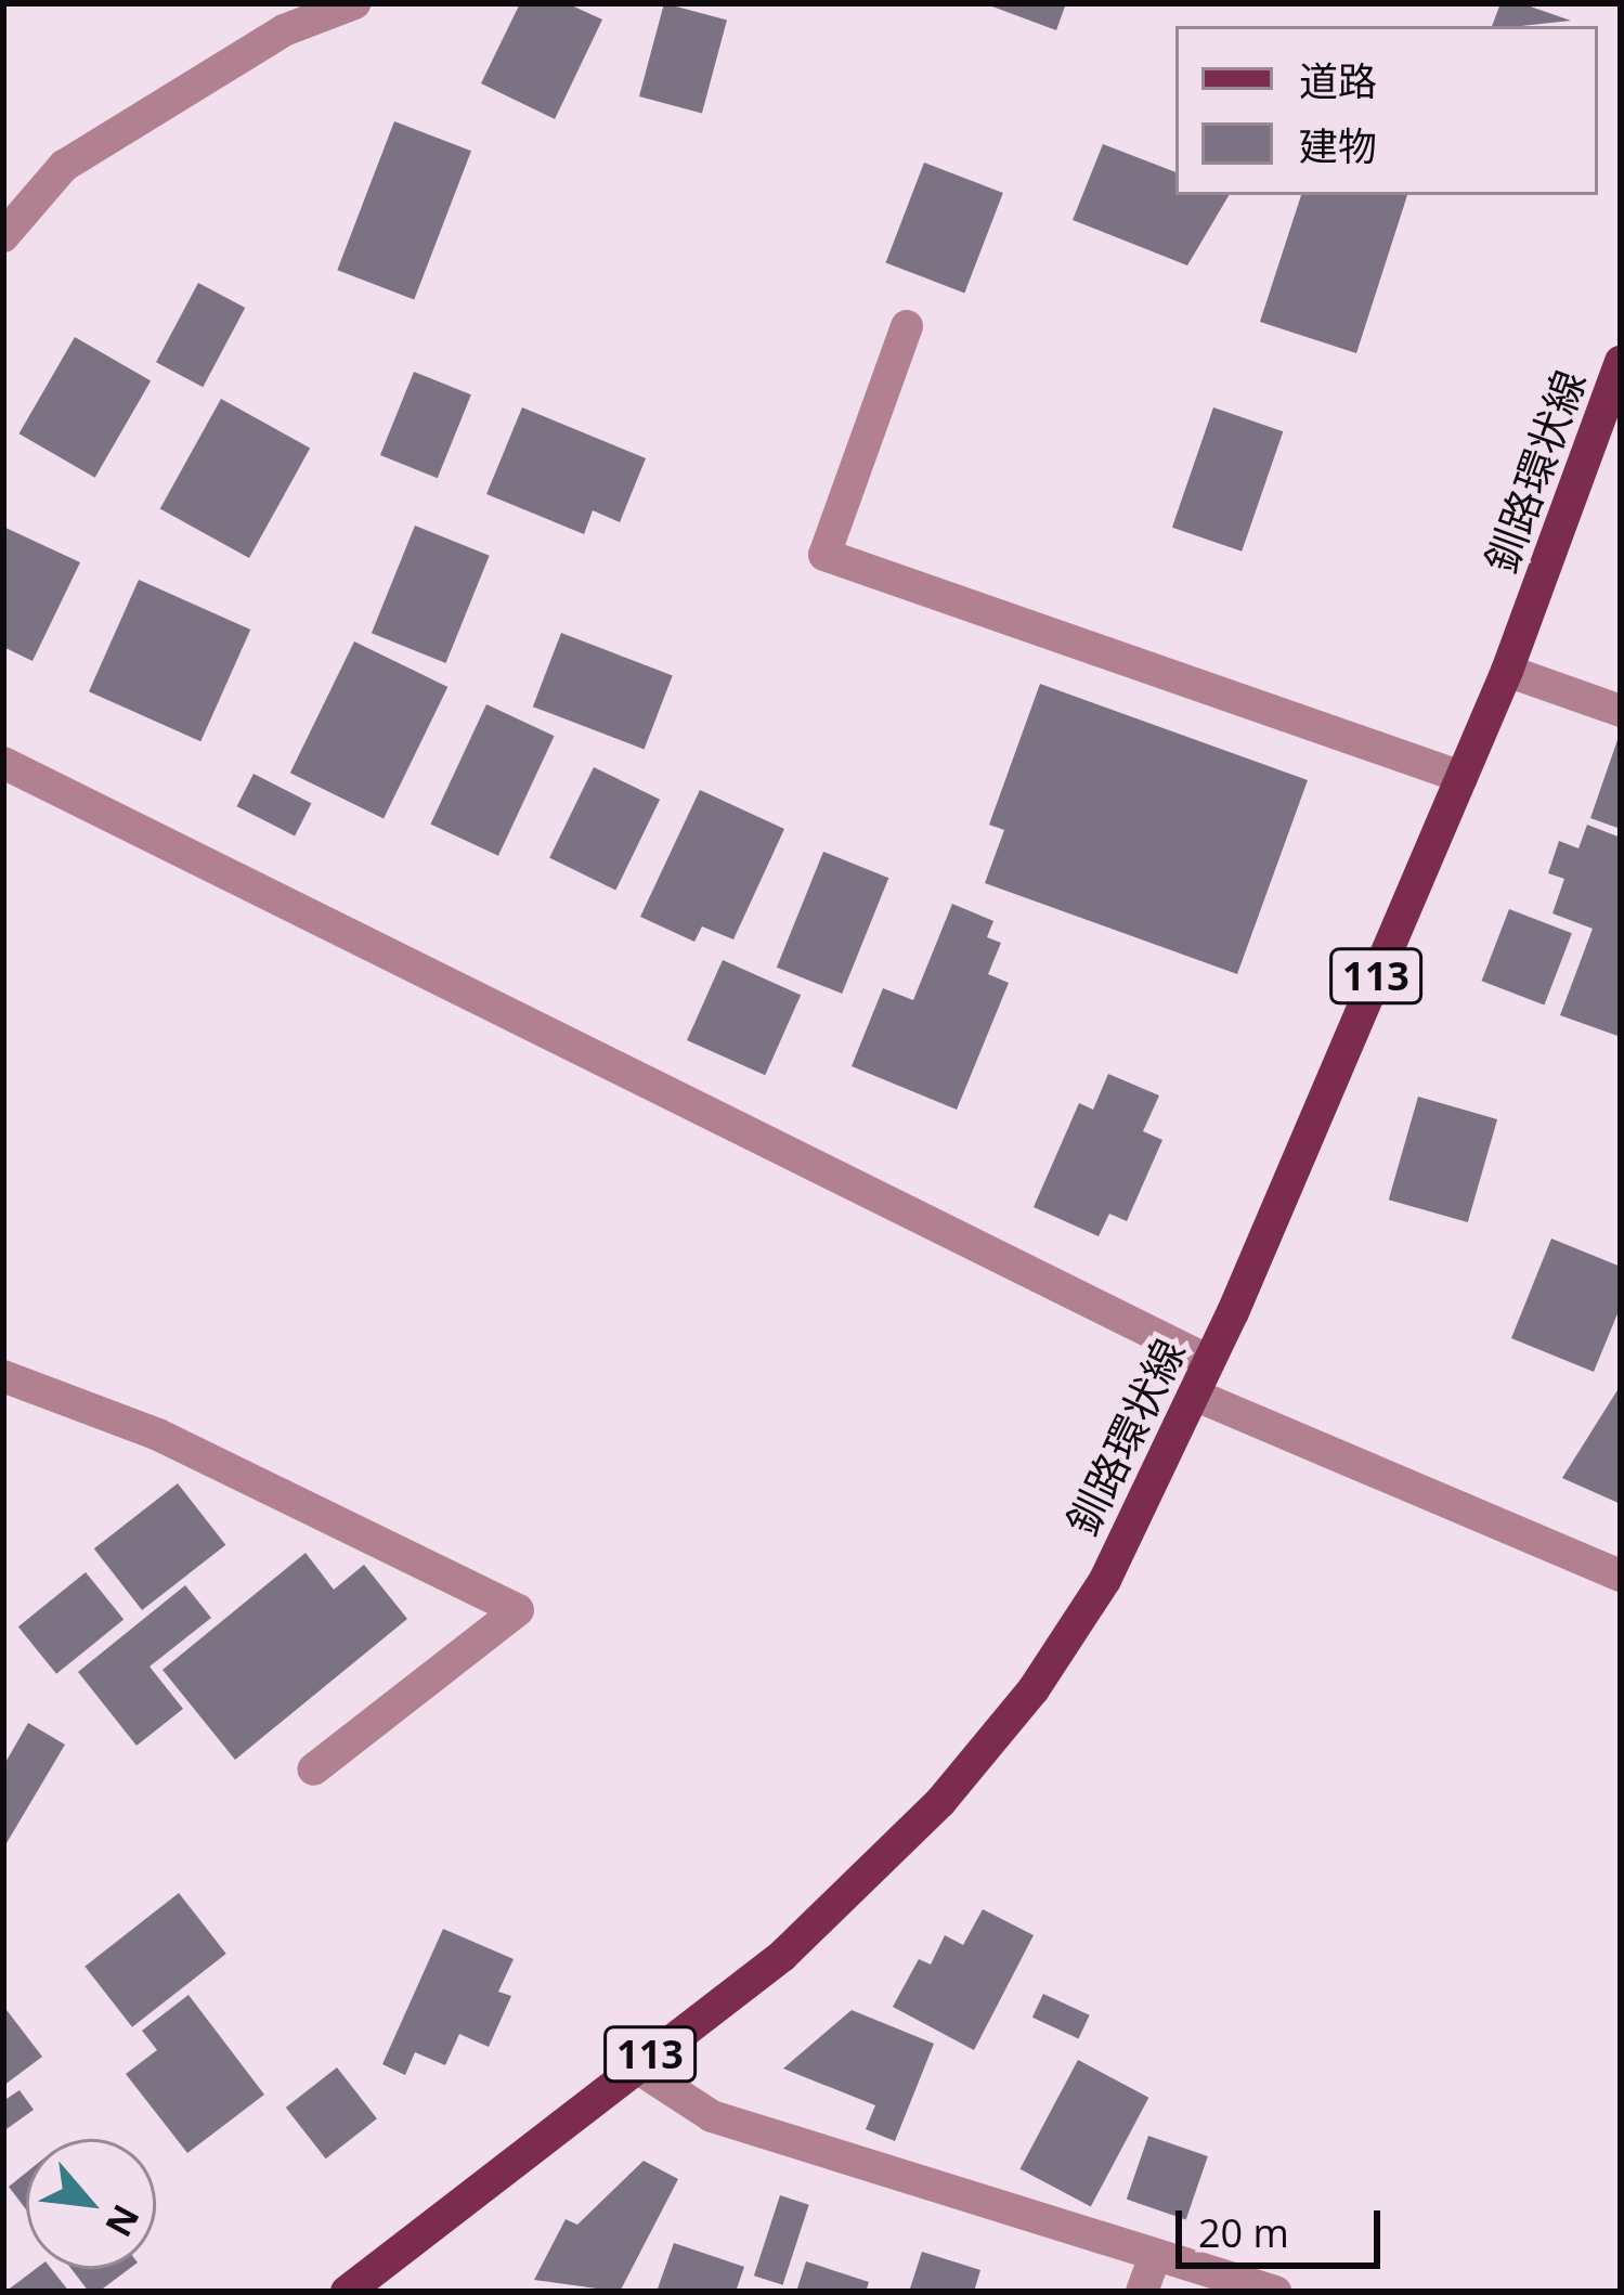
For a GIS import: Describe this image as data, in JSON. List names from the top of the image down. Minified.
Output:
{"streets":{"main road":["釧路環状線","113"]},"legend":["道路","建物"],"scale_bar":"20 m","north":"bottom right"}
